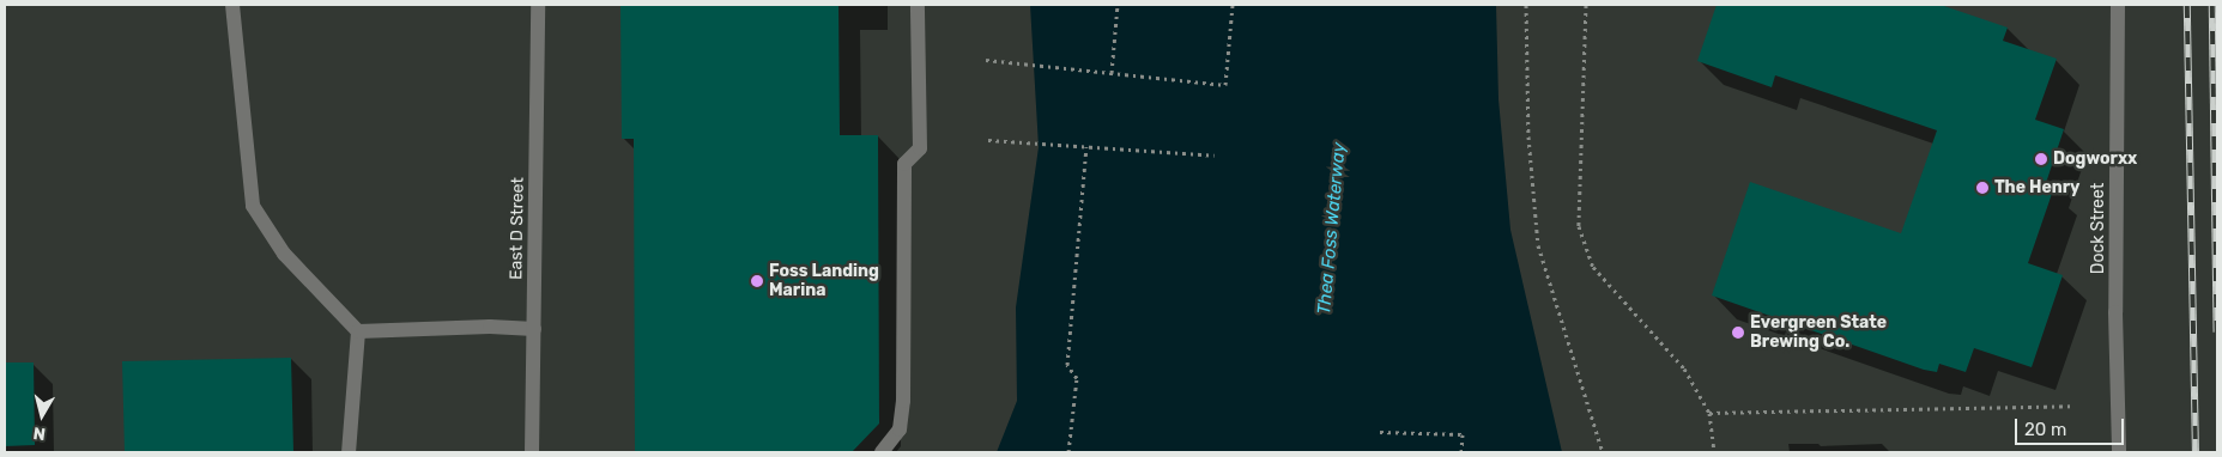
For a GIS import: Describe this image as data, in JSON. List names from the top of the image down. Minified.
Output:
{"streets":{"street":["East D Street","Dock Street"]},"water":["Thea Foss Waterway"],"places":["Dogworxx","The Henry","Foss Landing Marina","Evergreen State Brewing Co."],"scale_bar":"20 m","north":"bottom"}
